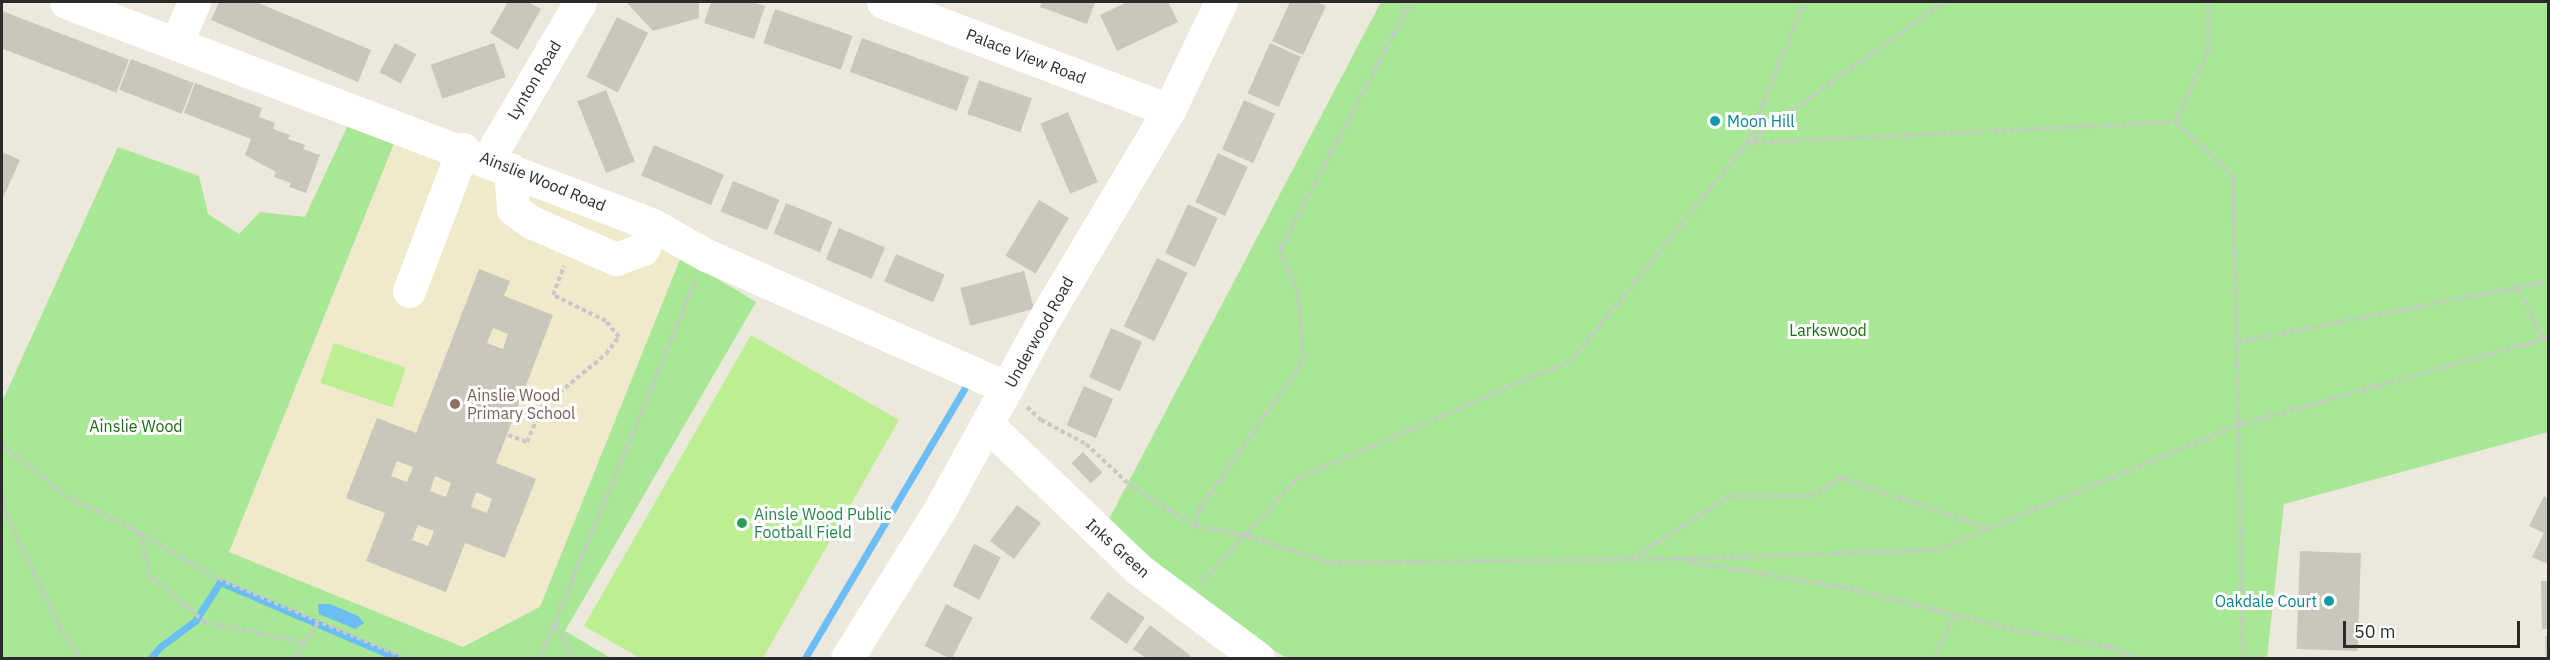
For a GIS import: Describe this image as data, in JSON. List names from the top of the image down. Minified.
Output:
{"streets":{"street":["Palace View Road","Lynton Road","Ainslie Wood Road","Underwood Road","Inks Green"]},"crossings":[["Palace View Road","Underwood Road"],["Lynton Road","Ainslie Wood Road"],["Ainslie Wood Road","Underwood Road"],["Underwood Road","Inks Green"]],"parks":["Larkswood","Ainslie Wood"],"places":["Moon Hill","Ainslie Wood Primary School","Ainsle Wood Public Football Field","Oakdale Court"],"scale_bar":"50 m"}
